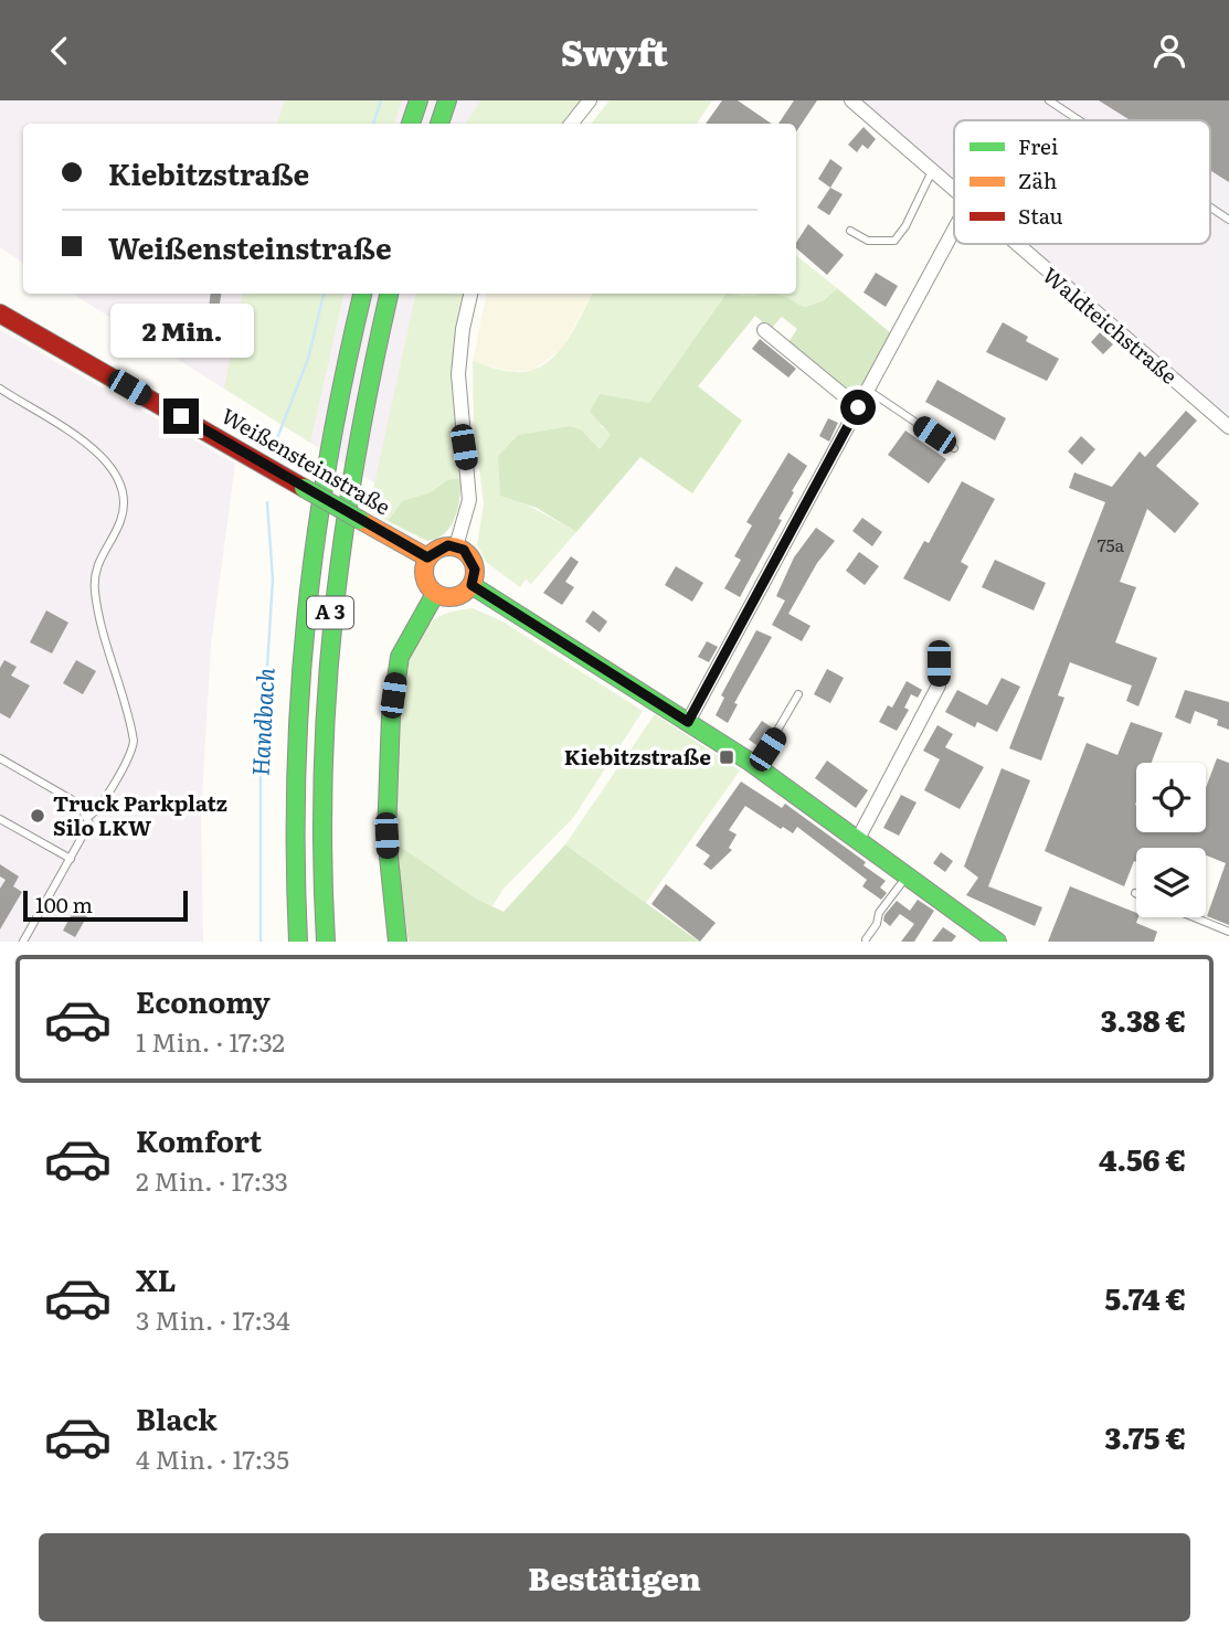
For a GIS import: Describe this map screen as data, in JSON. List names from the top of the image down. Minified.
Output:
{"streets":{"main road":["Weißensteinstraße","A 3"],"street":["Waldteichstraße"]},"water":["Handbach"],"places":{"transit":["Kiebitzstraße"],"other":["Truck Parkplatz Silo LKW"]},"house_numbers":["75a"],"legend":["Frei","Zäh","Stau"],"scale_bar":"100 m","page":{"header":"Swyft","banner":["Kiebitzstraße","Weißensteinstraße"],"bubble":"2 Min.","scale":"100 m","list":[{"name":"Economy","note":"1 Min. · 17:32","value":"3.38 €"},{"name":"Komfort","note":"2 Min. · 17:33","value":"4.56 €"},{"name":"XL","note":"3 Min. · 17:34","value":"5.74 €"},{"name":"Black","note":"4 Min. · 17:35","value":"3.75 €"}],"buttons":"Bestätigen"}}
